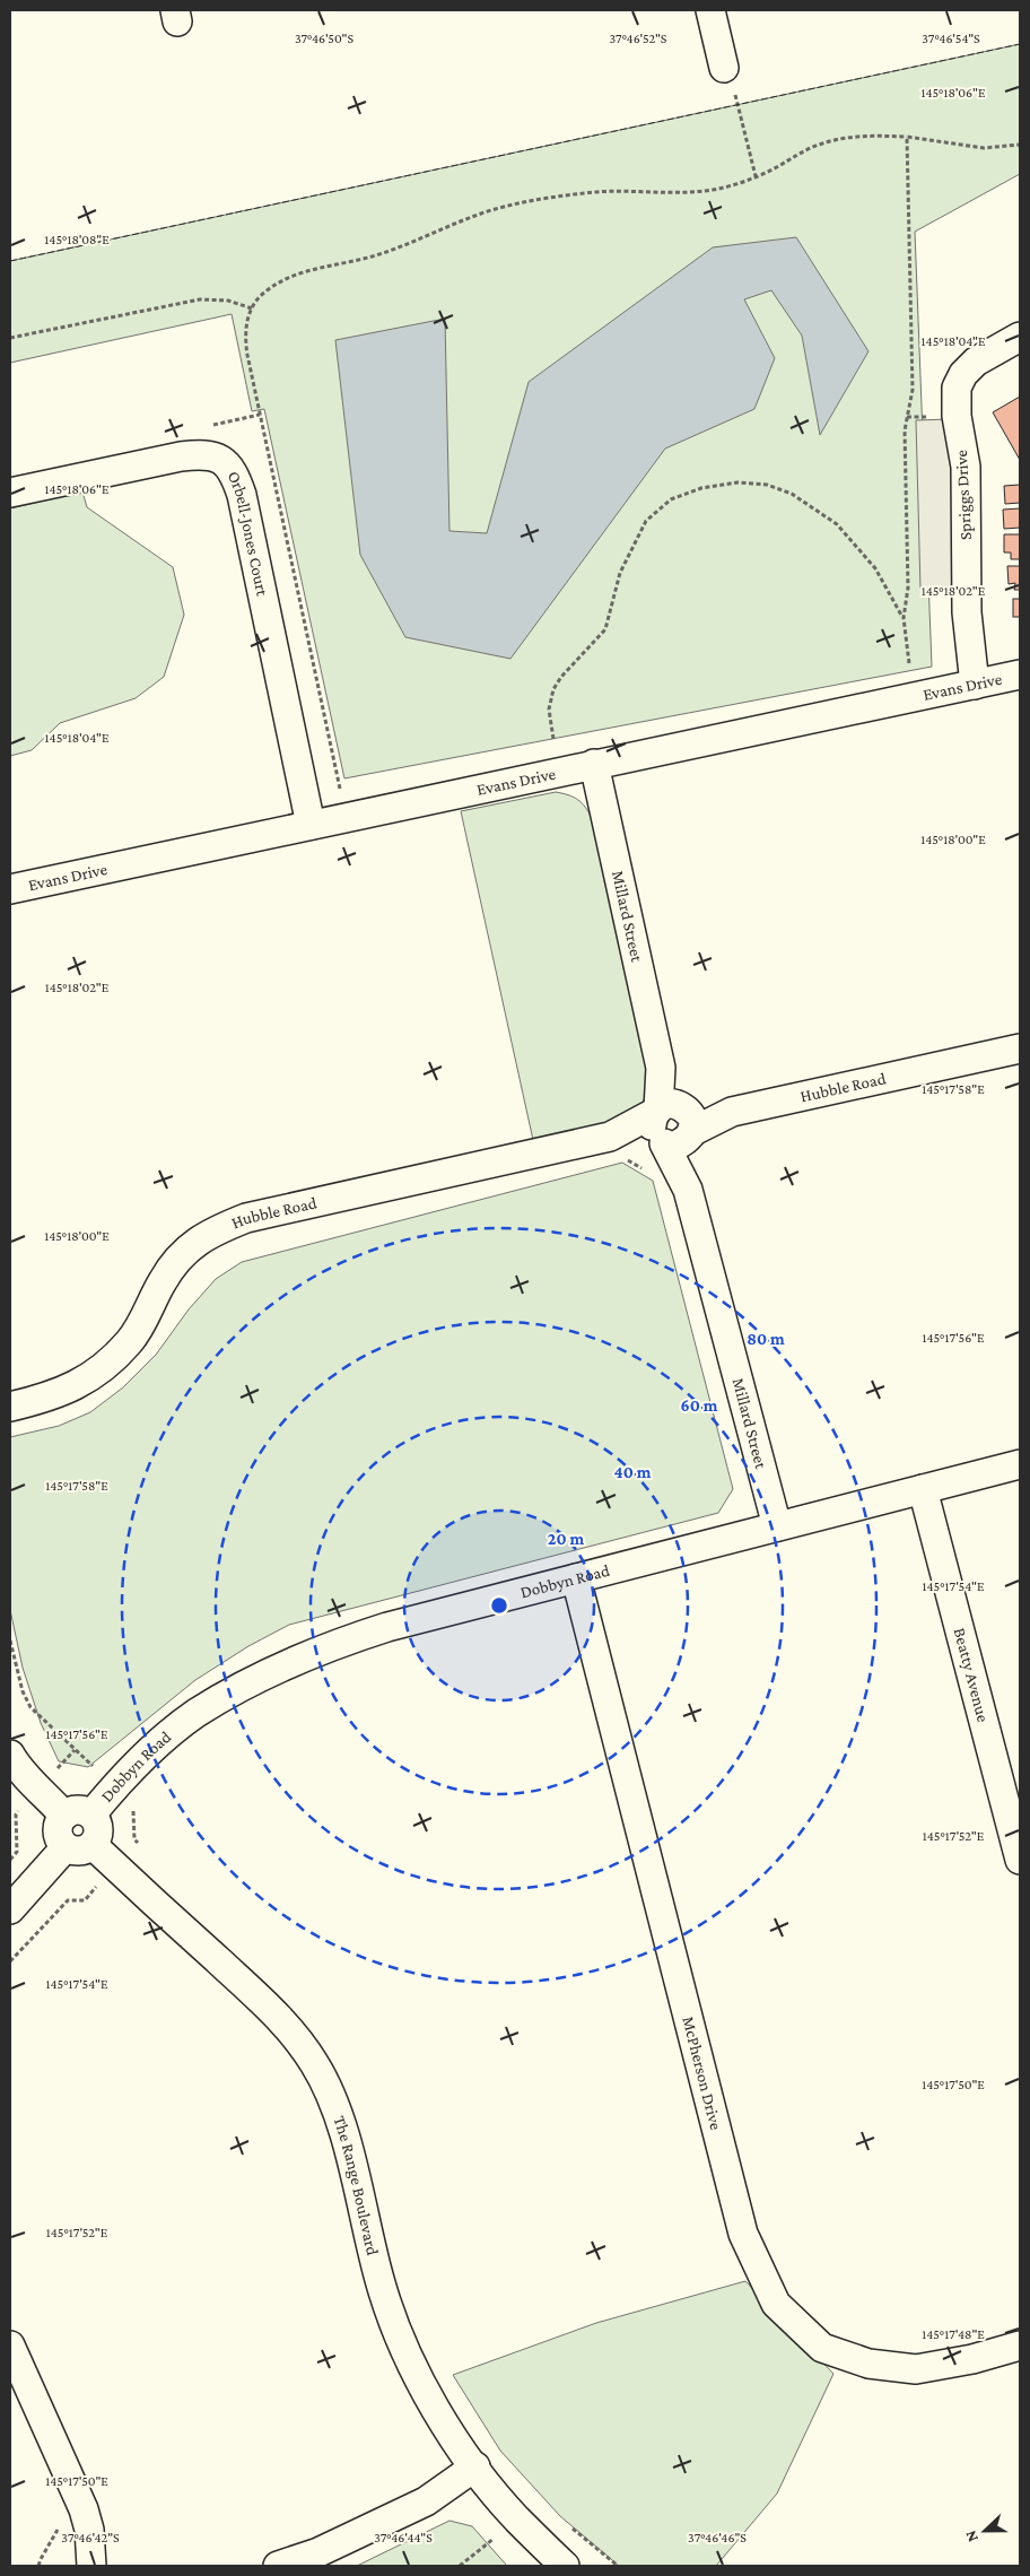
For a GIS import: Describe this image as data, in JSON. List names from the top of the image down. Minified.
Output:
{"streets":{"street":["Spriggs Drive","Orbell-Jones Court","Evans Drive","Millard Street","Hubble Road","Dobbyn Road","Beatty Avenue","McPherson Drive","The Range Boulevard"]},"crossings":[["Spriggs Drive","Evans Drive"],["Orbell-Jones Court","Evans Drive"],["Evans Drive","Millard Street"],["Millard Street","Hubble Road"],["Millard Street","Dobbyn Road"],["Dobbyn Road","Beatty Avenue"],["Dobbyn Road","McPherson Drive"],["Dobbyn Road","The Range Boulevard"]],"north":"left","coordinates":["37°46'50\"S","37°46'52\"S","37°46'54\"S","145°18'06\"E","145°18'08\"E","145°18'04\"E","145°18'02\"E","145°18'00\"E","145°17'58\"E","145°17'56\"E","145°17'54\"E","145°17'52\"E","145°17'50\"E","145°17'48\"E","37°46'42\"S","37°46'44\"S","37°46'46\"S"],"rings":["80 m","60 m","40 m","20 m"]}
